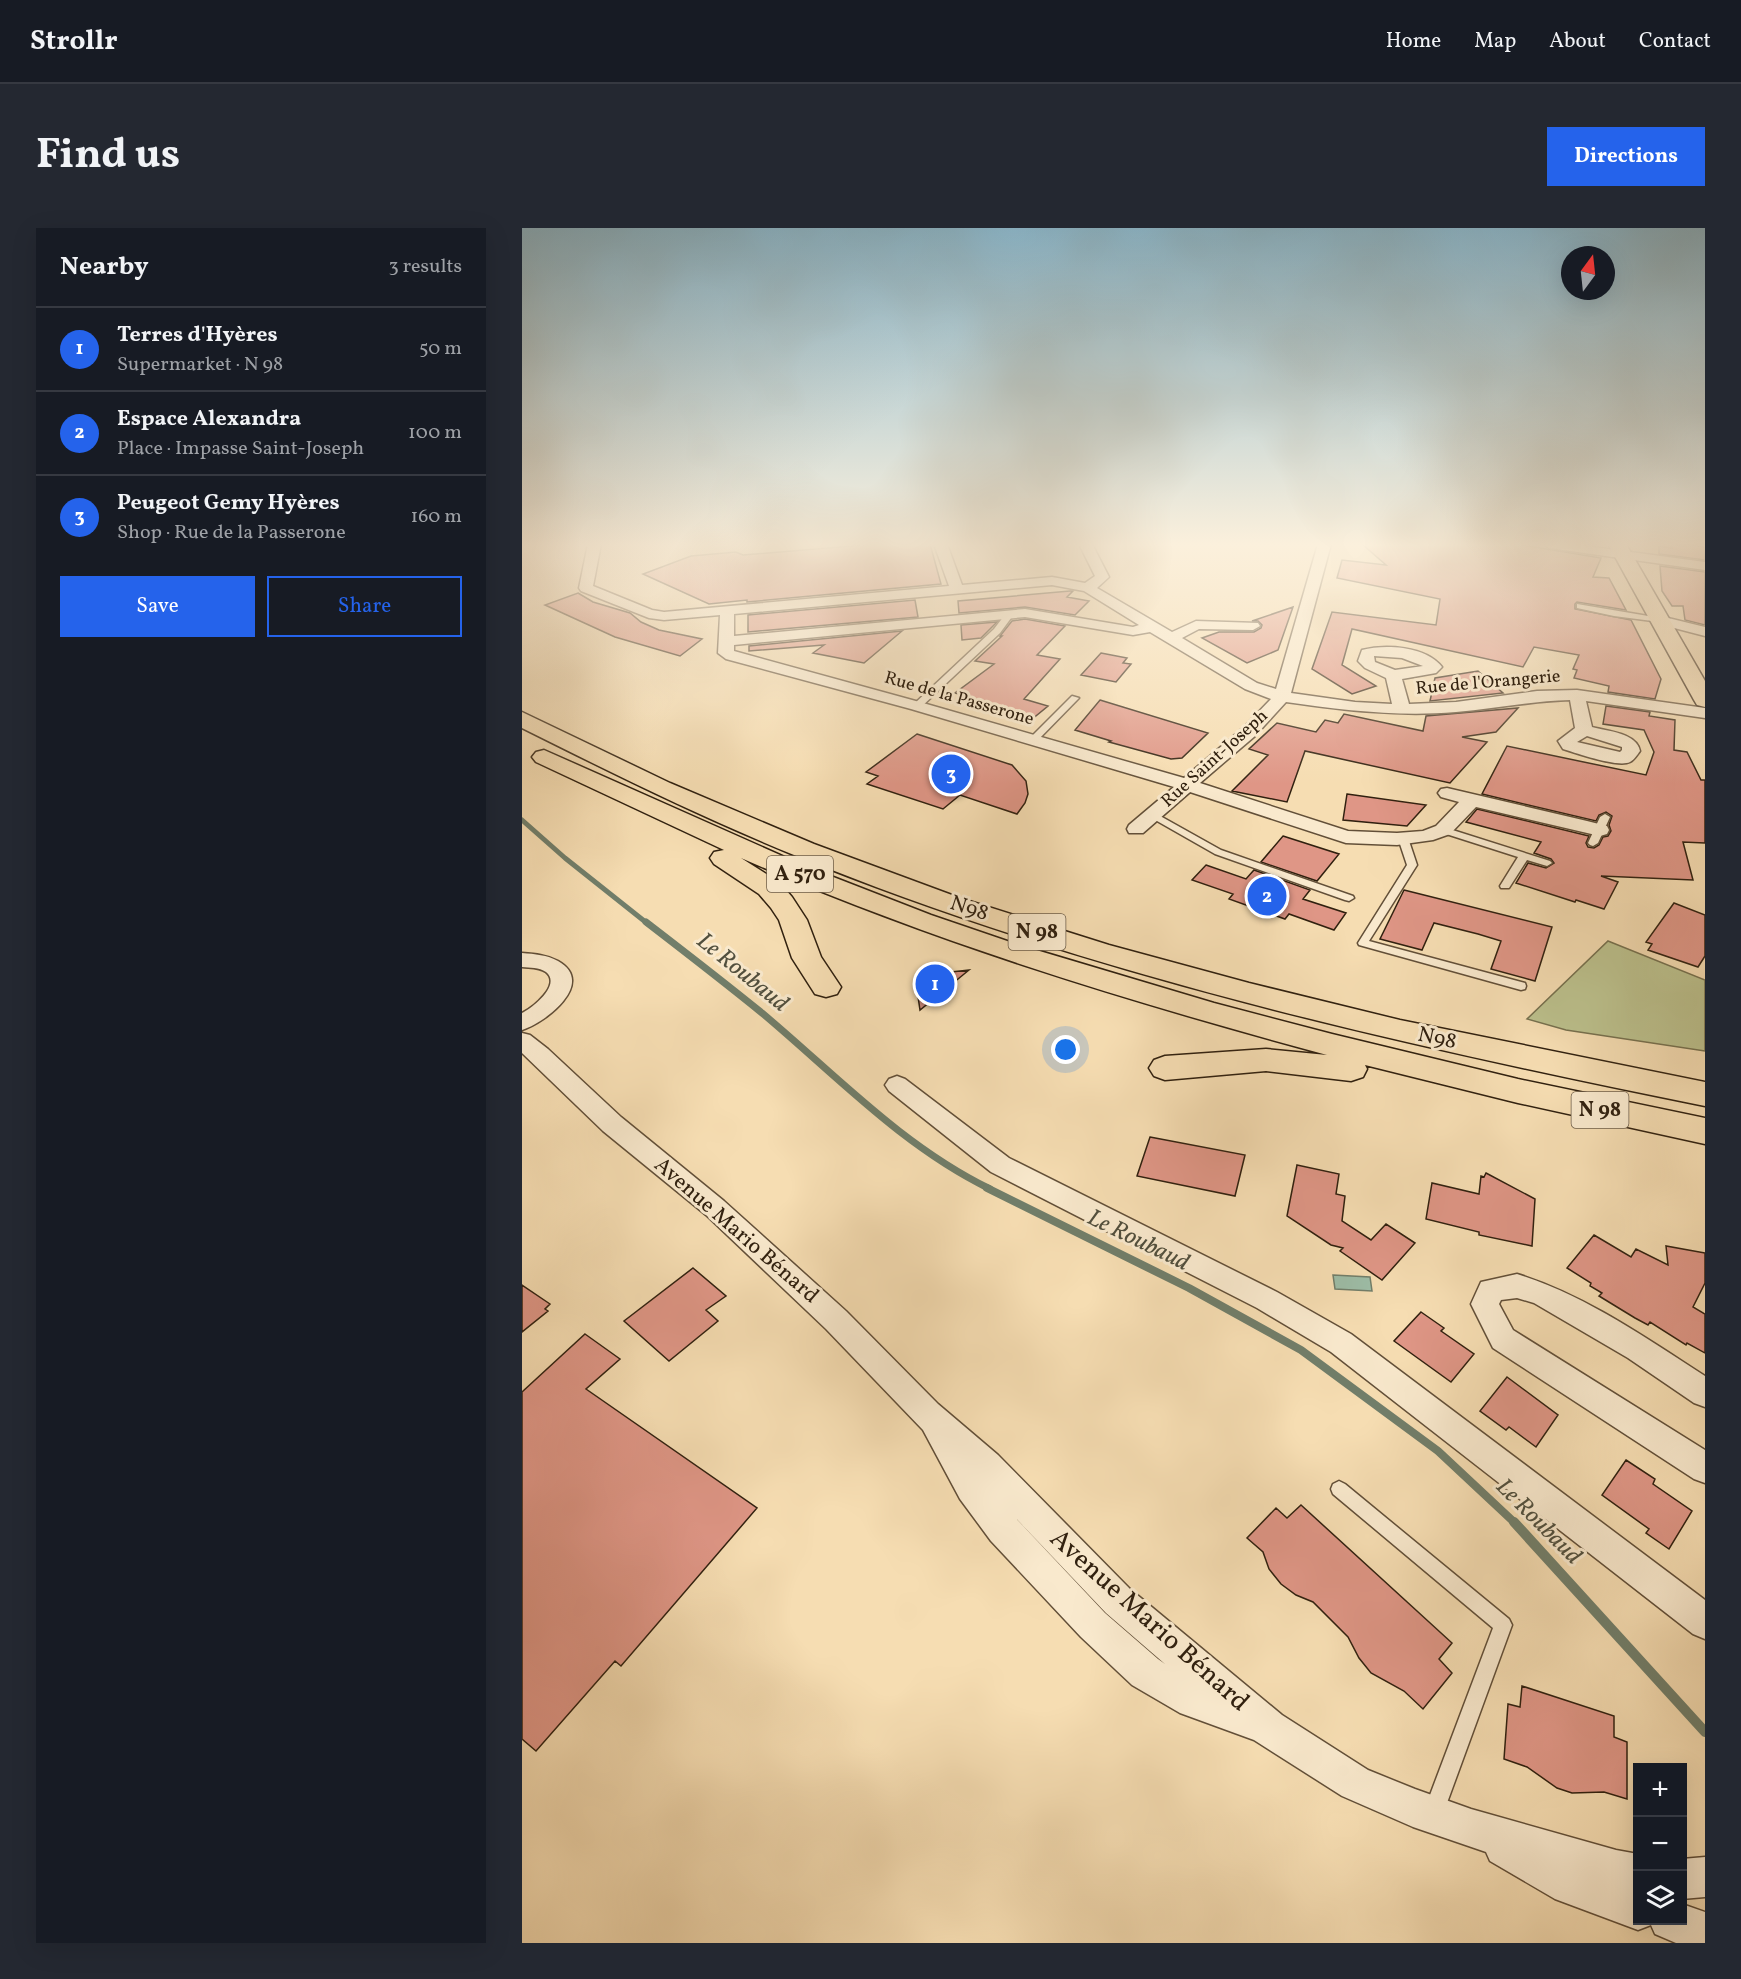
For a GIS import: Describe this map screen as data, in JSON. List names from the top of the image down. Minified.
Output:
{"streets":{"main road":["A 570","N98","N 98"],"street":["Rue de l'Orangerie","Rue de la Passerone","Rue Saint-Joseph","Avenue Mario Bénard"]},"crossings":[["Rue de l'Orangerie","Rue Saint-Joseph"],["Rue de la Passerone","Rue Saint-Joseph"]],"water":["Le Roubaud"],"north":"top","page":{"header":"Strollr","nav":["Home","Map","About","Contact"],"title":"Find us","buttons":["Directions",["Save","Share"]],"heading":["Nearby","3 results"],"list":[{"mark":"1","name":"Terres d'Hyères","note":"Supermarket · N 98","value":"50 m"},{"mark":"2","name":"Espace Alexandra","note":"Place · Impasse Saint-Joseph","value":"100 m"},{"mark":"3","name":"Peugeot Gemy Hyères","note":"Shop · Rue de la Passerone","value":"160 m"}],"pins":["3","2","1"],"map_buttons":["+","−"]}}
